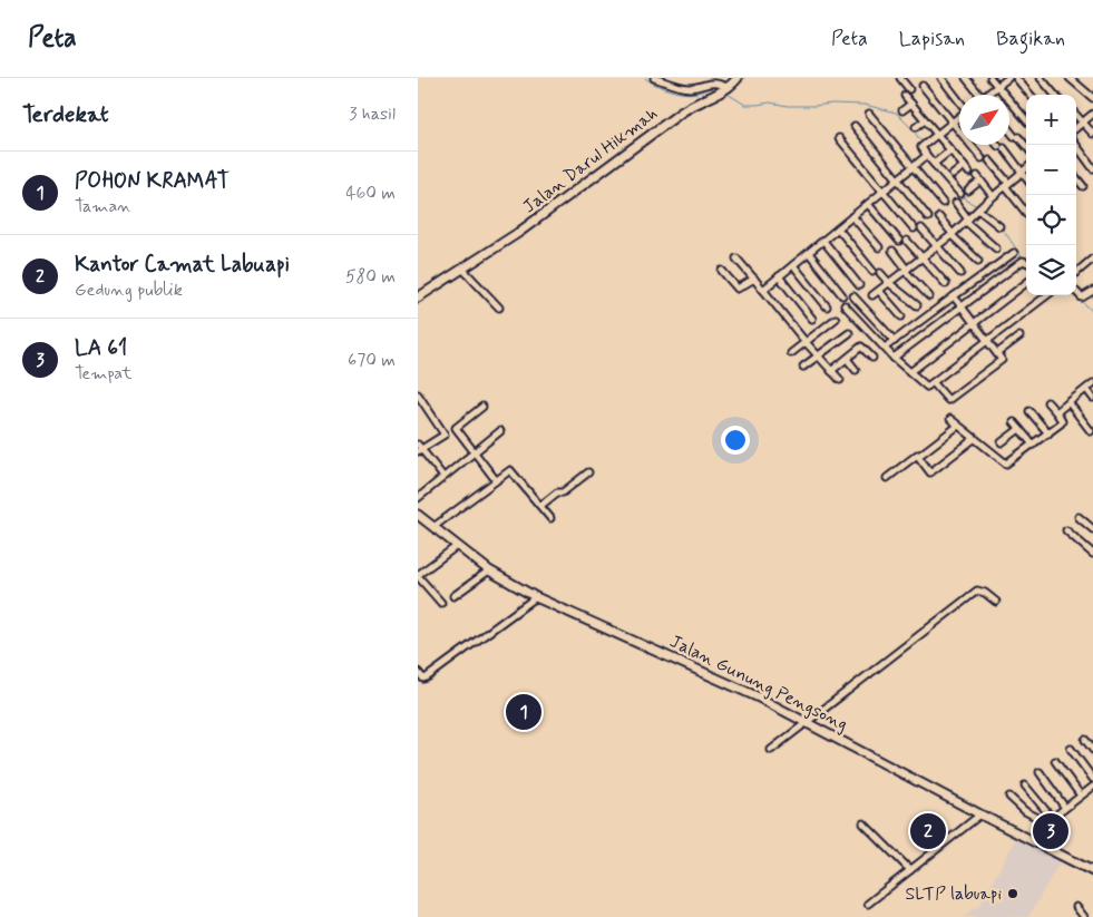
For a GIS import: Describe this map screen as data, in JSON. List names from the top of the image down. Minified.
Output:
{"streets":{"street":["Jalan Darul Hikmah","Jalan Gunung Pengsong"]},"places":["SLTP labuapi"],"north":"top right","page":{"header":"Peta","nav":["Peta","Lapisan","Bagikan"],"heading":["Terdekat","3 hasil"],"map_buttons":["+","−"],"list":[{"mark":"1","name":"POHON KRAMAT","note":"Taman","value":"460 m"},{"mark":"2","name":"Kantor Camat Labuapi","note":"Gedung publik","value":"580 m"},{"mark":"3","name":"LA 61","note":"Tempat","value":"670 m"}],"pins":["1","2","3"]}}
